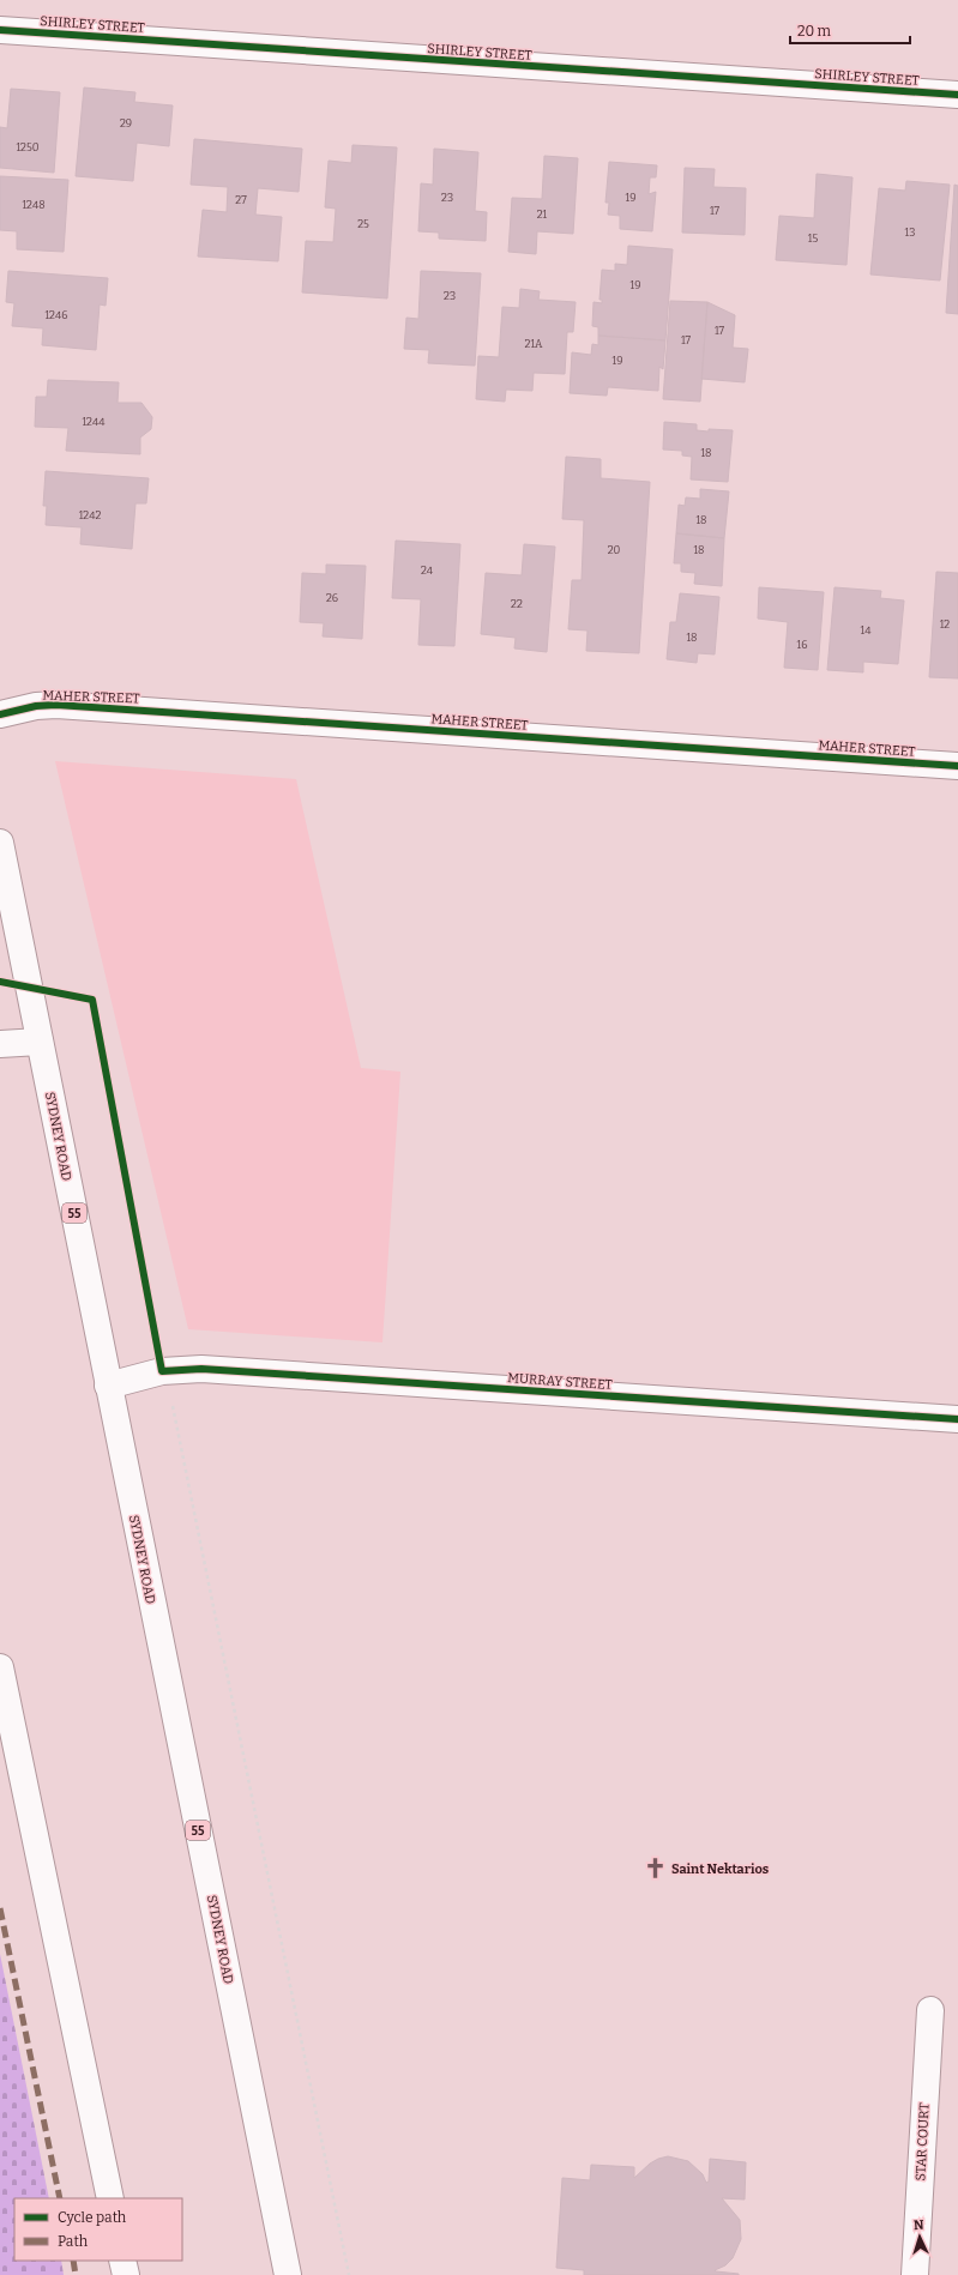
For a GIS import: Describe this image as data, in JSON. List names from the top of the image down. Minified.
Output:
{"streets":{"main road":["SHIRLEY STREET","MAHER STREET","SYDNEY ROAD","55","MURRAY STREET","STAR COURT"]},"crossings":[["SYDNEY ROAD","MURRAY STREET"]],"places":{"church":["Saint Nektarios"]},"house_numbers":["29","1250","23","19","27","1248","17","21","25","13","15","19","23","1246","17","17","21A","19","1244","18","1242","18","20","18","24","26","22","12","14","18","16"],"legend":["Cycle path","Path"],"scale_bar":"20 m","north":"top"}
